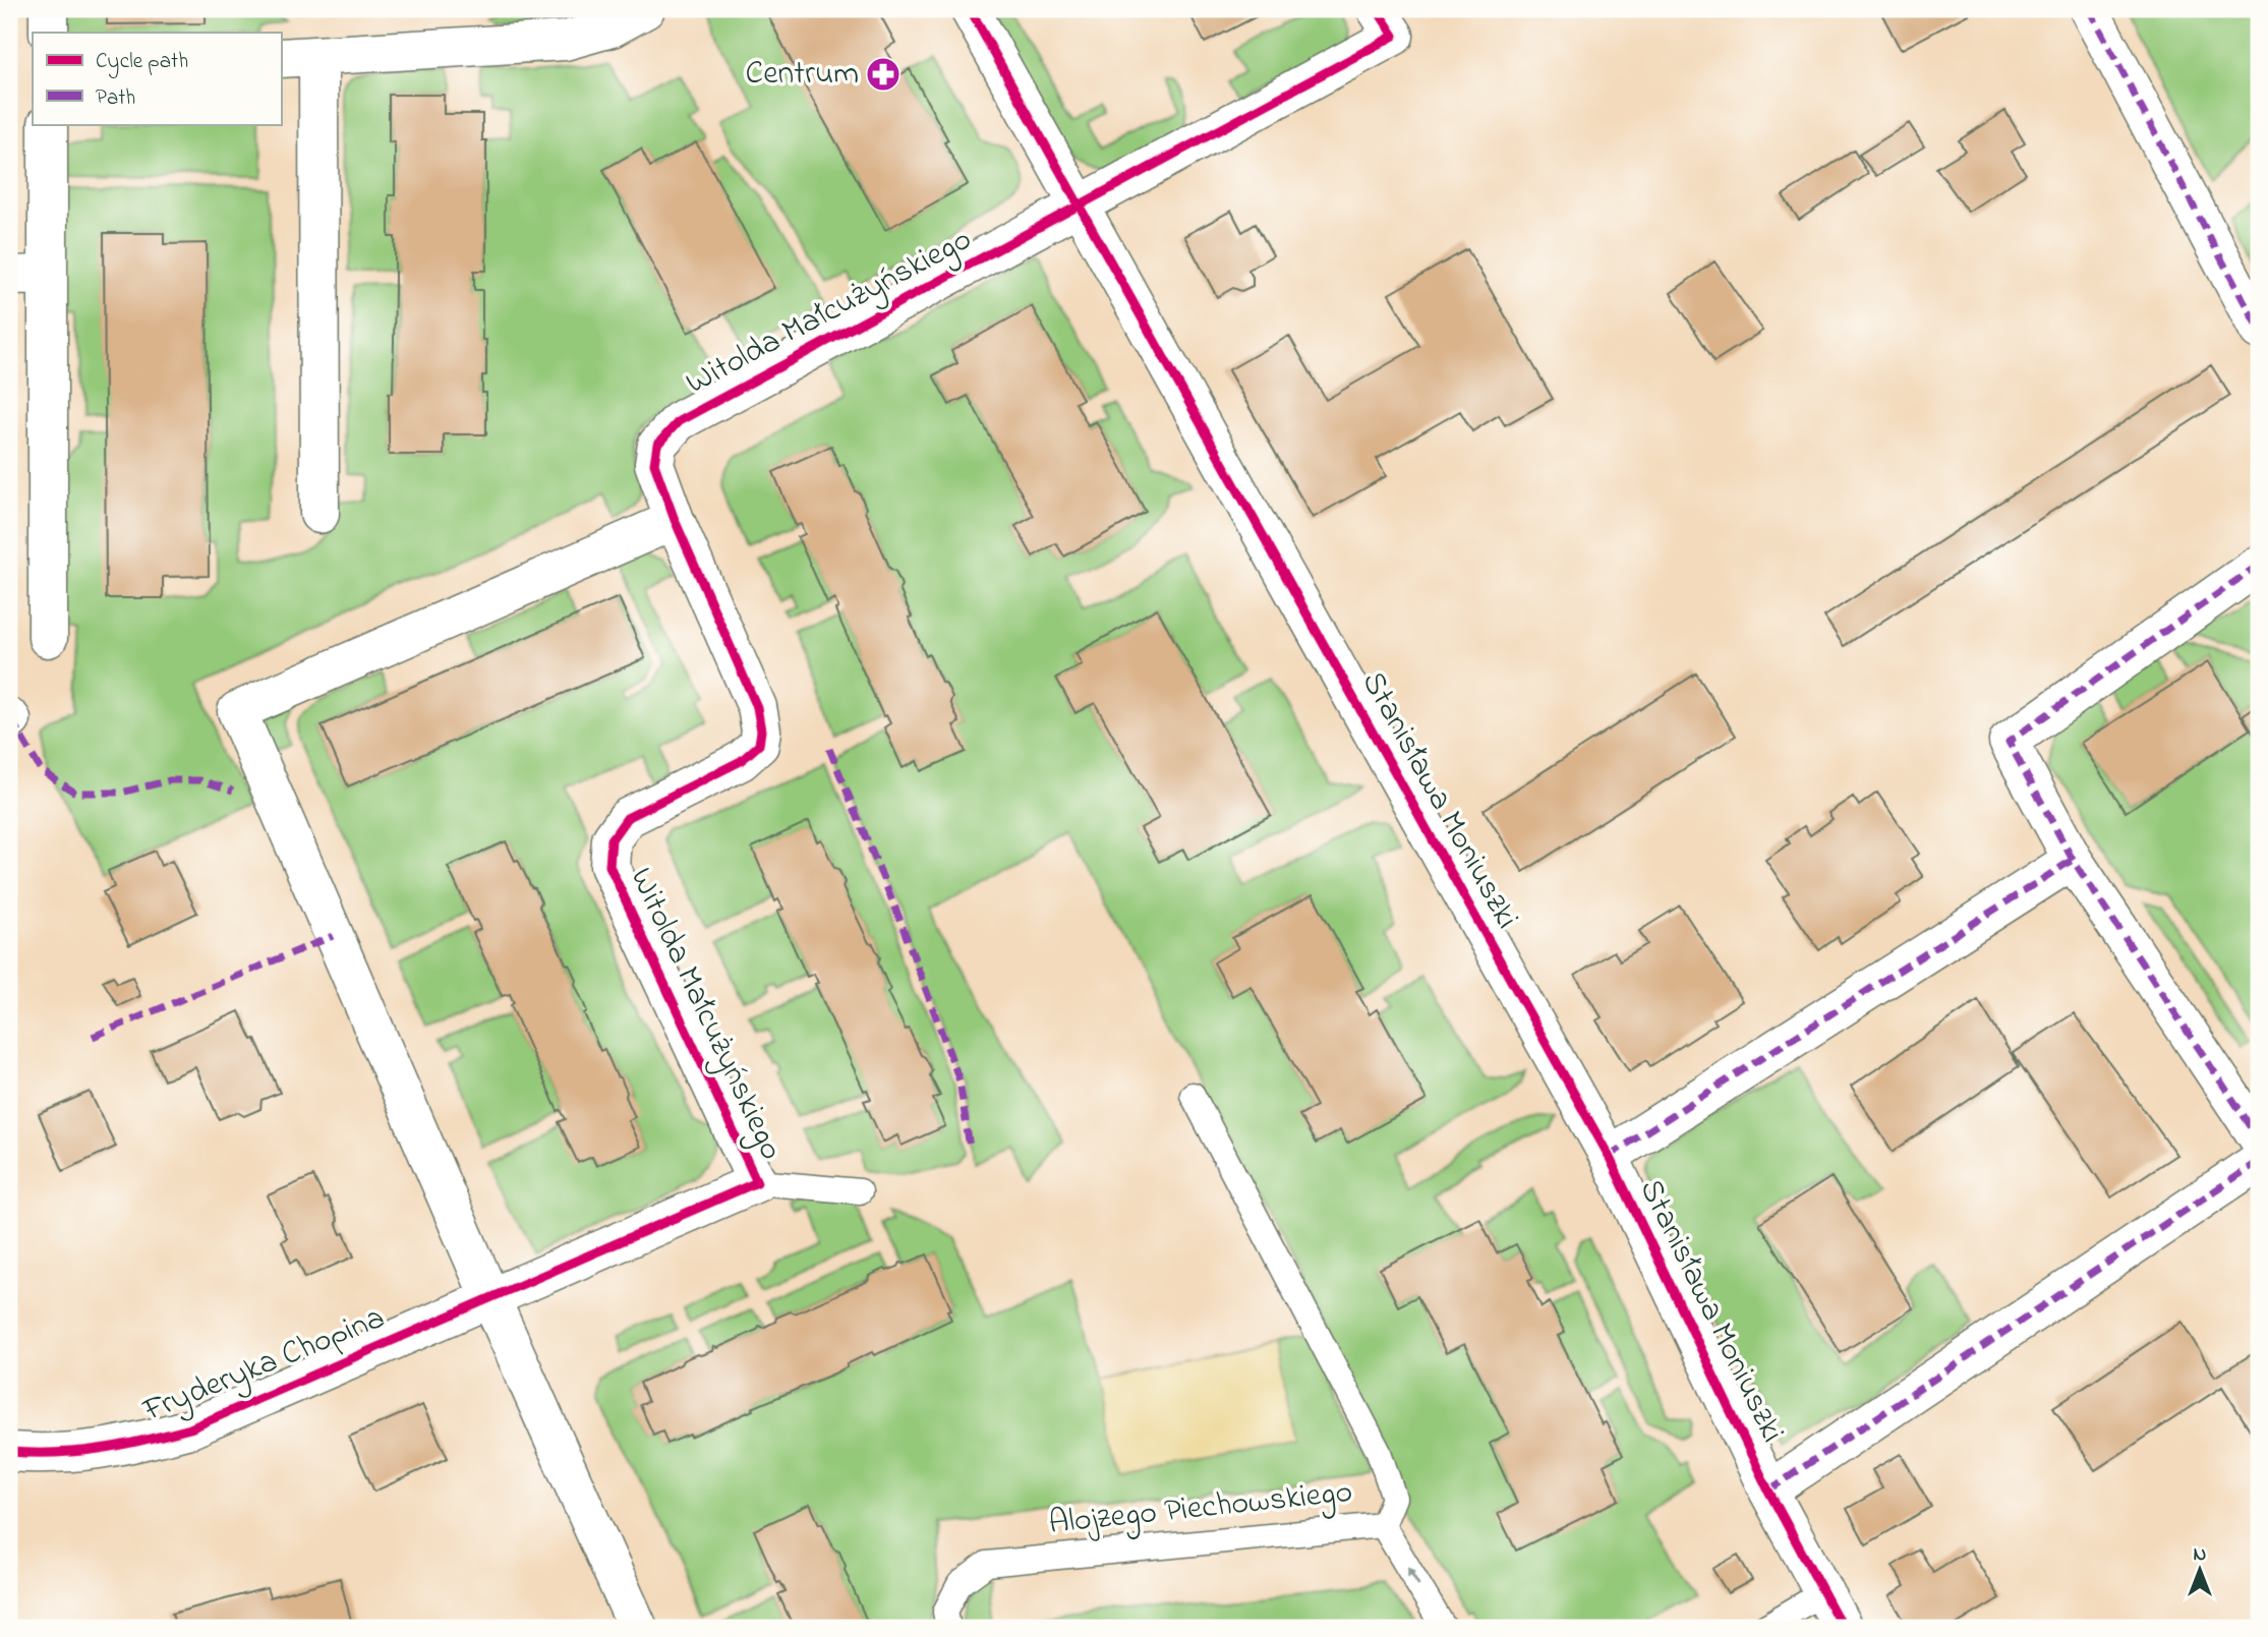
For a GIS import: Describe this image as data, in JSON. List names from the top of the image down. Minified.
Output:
{"streets":{"street":["Witolda Małcużyńskiego","Stanisława Moniuszki","Fryderyka Chopina"],"lane":["Alojzego Piechowskiego"]},"crossings":[["Witolda Małcużyńskiego","Stanisława Moniuszki"],["Witolda Małcużyńskiego","Fryderyka Chopina"]],"places":{"pharmacy":["Centrum"]},"legend":["Cycle path","Path"],"north":"top"}
